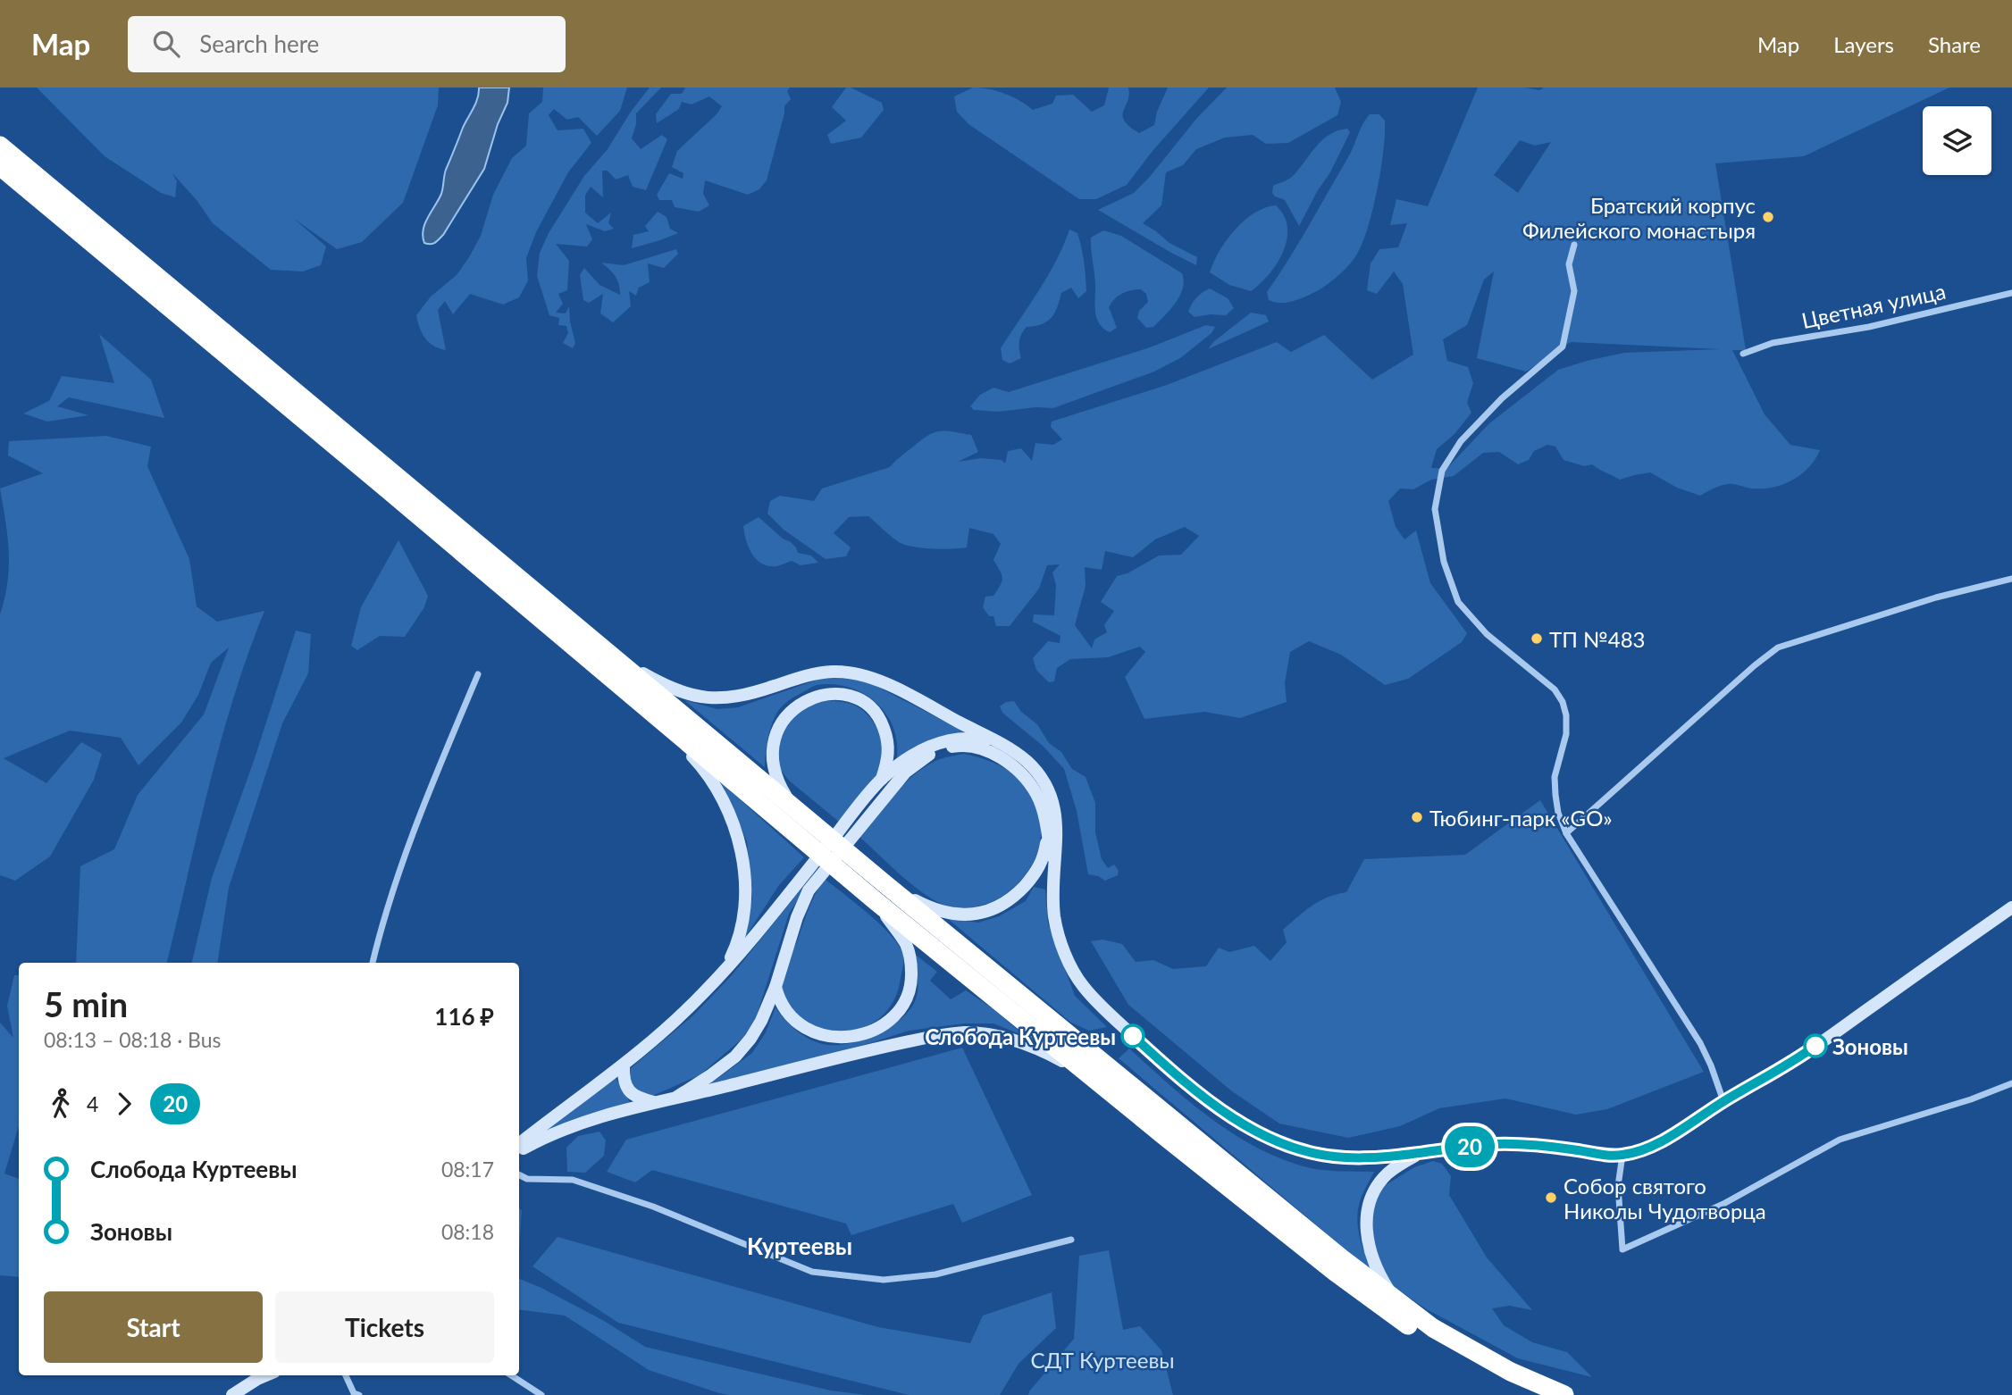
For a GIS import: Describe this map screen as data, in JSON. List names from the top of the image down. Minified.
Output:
{"streets":{"street":["Цветная улица"]},"districts":["Куртеевы"],"parks":["СДТ Куртеевы"],"places":["Братский корпус Филейского монастыря","ТП №483","Тюбинг-парк «GO»","Слобода Куртеевы","Зоновы","Собор святого Николы Чудотворца"],"lines":["bus line 20"],"page":{"header":"Map","search":"Search here","nav":["Map","Layers","Share"],"on_map":"20","heading":["5 min","08:13 – 08:18 · Bus","116 ₽"],"legs":["4","20"],"list":[{"name":"Слобода Куртеевы","value":"08:17"},{"name":"Зоновы","value":"08:18"}],"buttons":["Start","Tickets"]}}
